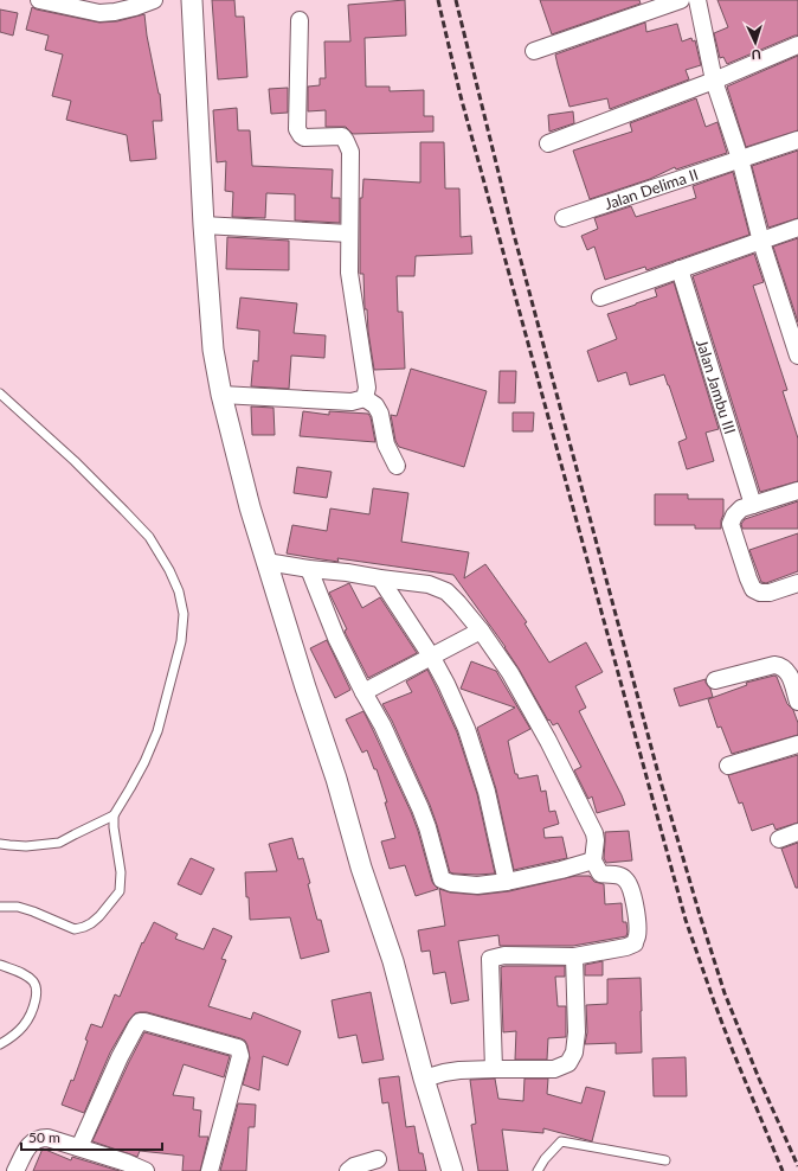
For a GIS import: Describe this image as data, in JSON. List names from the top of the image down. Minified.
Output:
{"streets":{"street":["Jalan Delima II","Jalan Jambu III"]},"scale_bar":"50 m","north":"bottom"}
